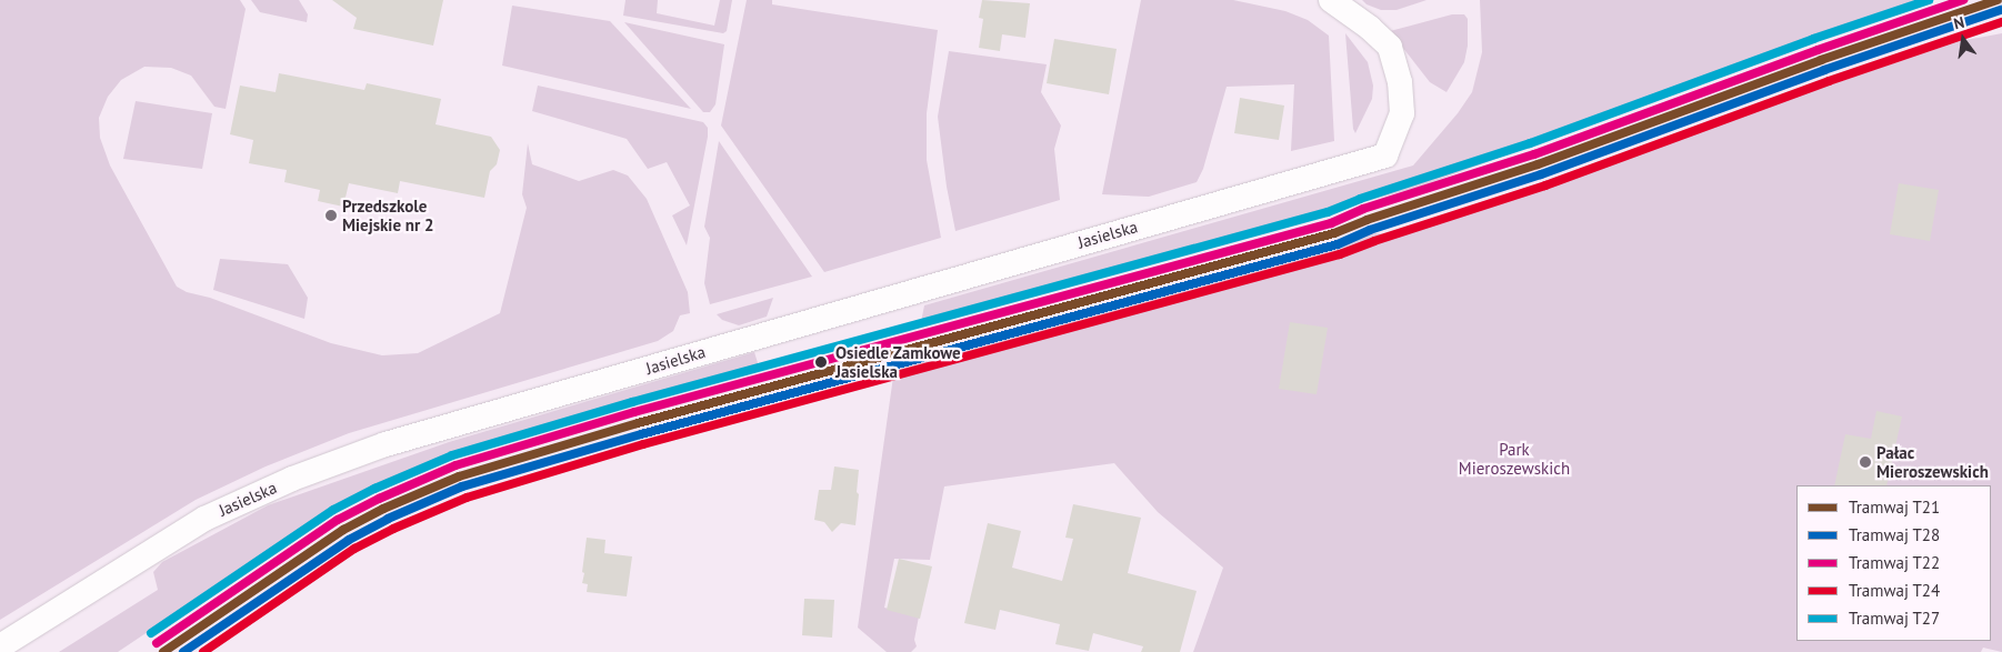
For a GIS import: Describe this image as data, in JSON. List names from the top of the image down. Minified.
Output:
{"streets":{"street":["Jasielska"]},"parks":["Park Mieroszewskich"],"places":["Przedszkole Miejskie nr 2","Osiedle Zamkowe Jasielska","Pałac Mieroszewskich"],"lines":["tram line T21","tram line T22","tram line T27","tram line T28","tram line T24"],"legend":["Tramwaj T21","Tramwaj T28","Tramwaj T22","Tramwaj T24","Tramwaj T27"],"north":"top"}
